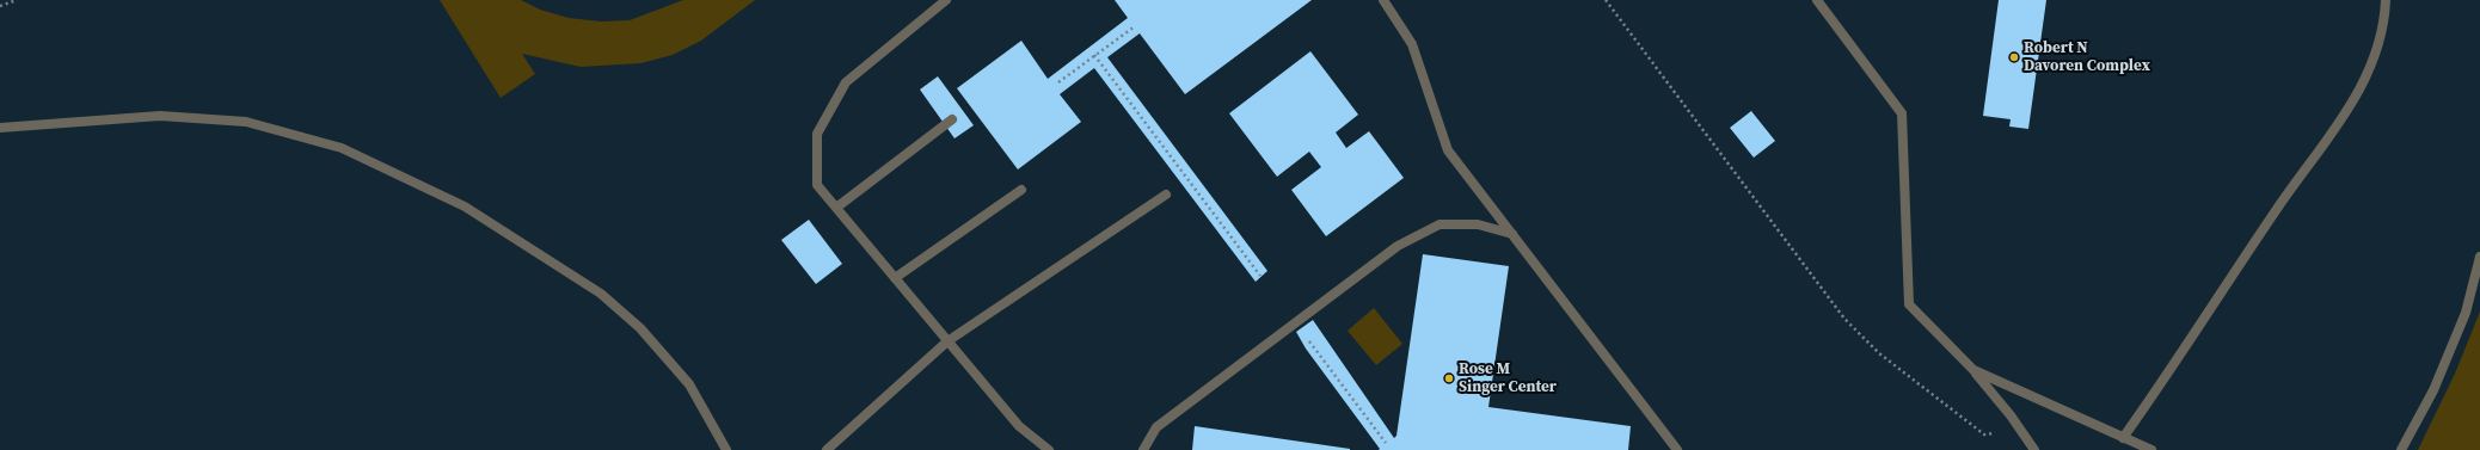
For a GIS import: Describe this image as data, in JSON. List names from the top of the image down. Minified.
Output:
{"places":["Robert N Davoren Complex","Rose M Singer Center"]}
